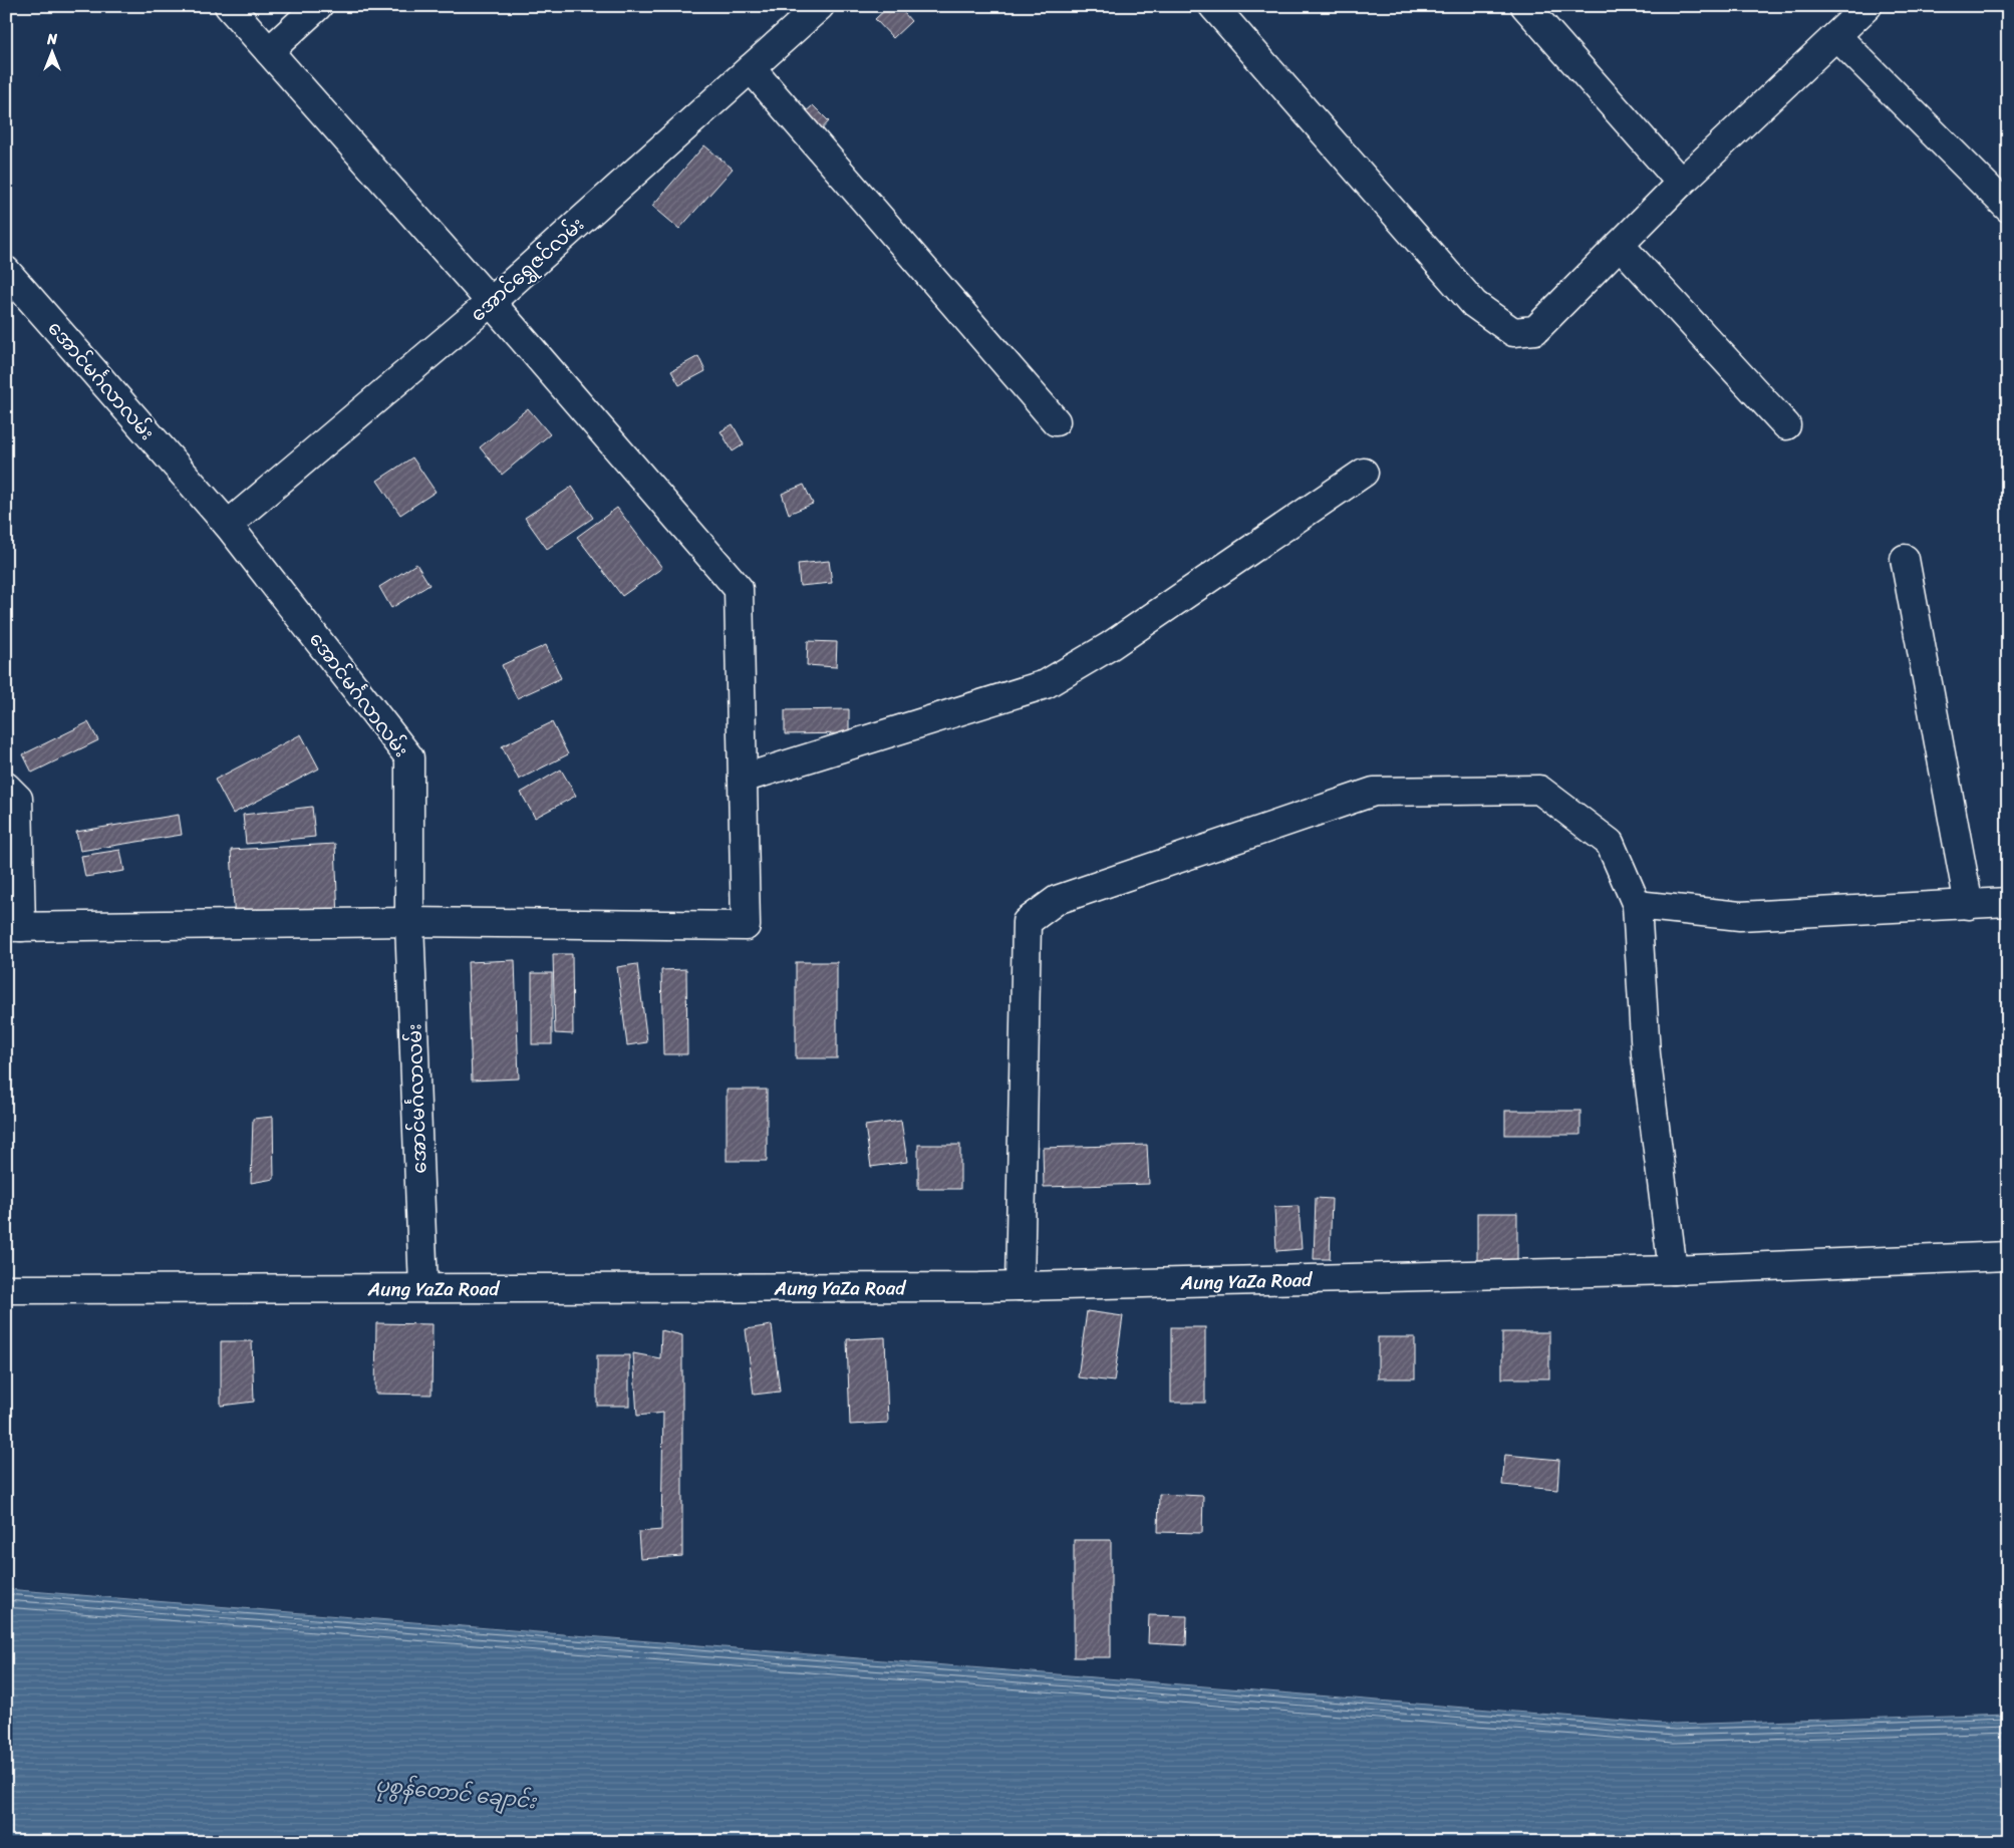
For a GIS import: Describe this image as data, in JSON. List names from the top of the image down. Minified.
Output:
{"streets":{"street":["အောင်ရွှေဇင်လမ်း","အောင်မင်္ဂလာလမ်း","Aung YaZa Road"]},"crossings":[["အောင်ရွှေဇင်လမ်း","အောင်မင်္ဂလာလမ်း"],["အောင်မင်္ဂလာလမ်း","Aung YaZa Road"]],"water":["ပုစွန်တောင် ချောင်း"],"north":"top"}
